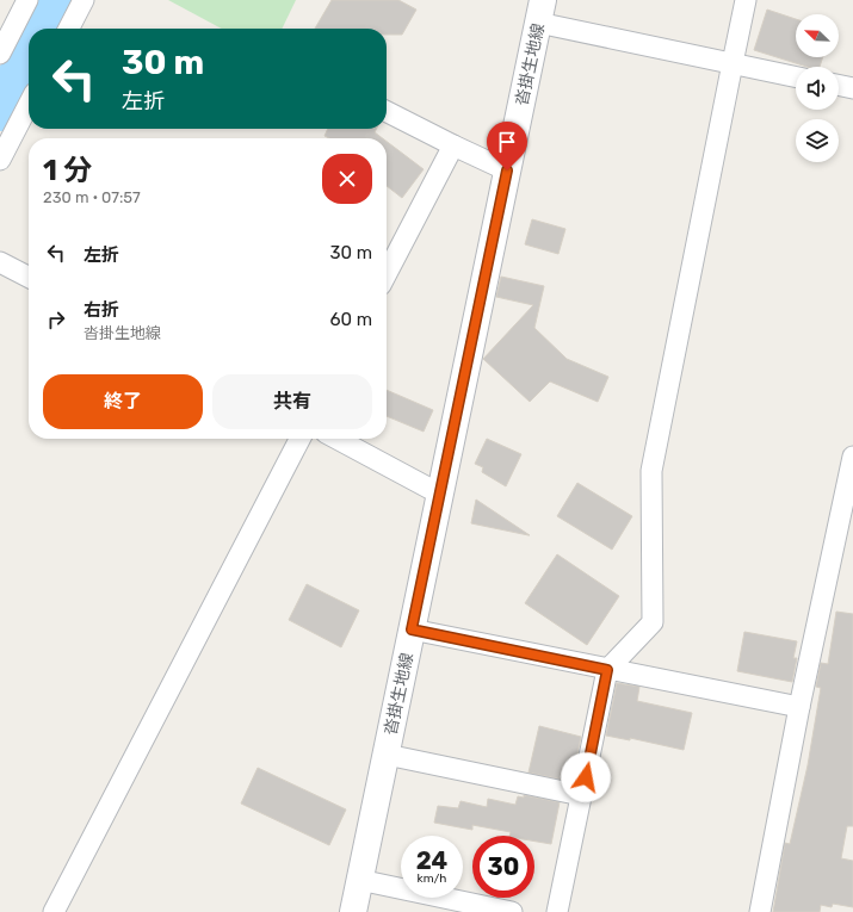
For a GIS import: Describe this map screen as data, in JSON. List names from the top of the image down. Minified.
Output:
{"streets":{"main road":["沓掛生地線"]},"north":"top left","page":{"turn":["30 m","左折"],"heading":["1 分","230 m · 07:57"],"list":[{"name":"左折","value":"30 m"},{"name":"右折","note":"沓掛生地線","value":"60 m"}],"buttons":["終了","共有"],"speed":"24 km/h","limit":"30"}}
